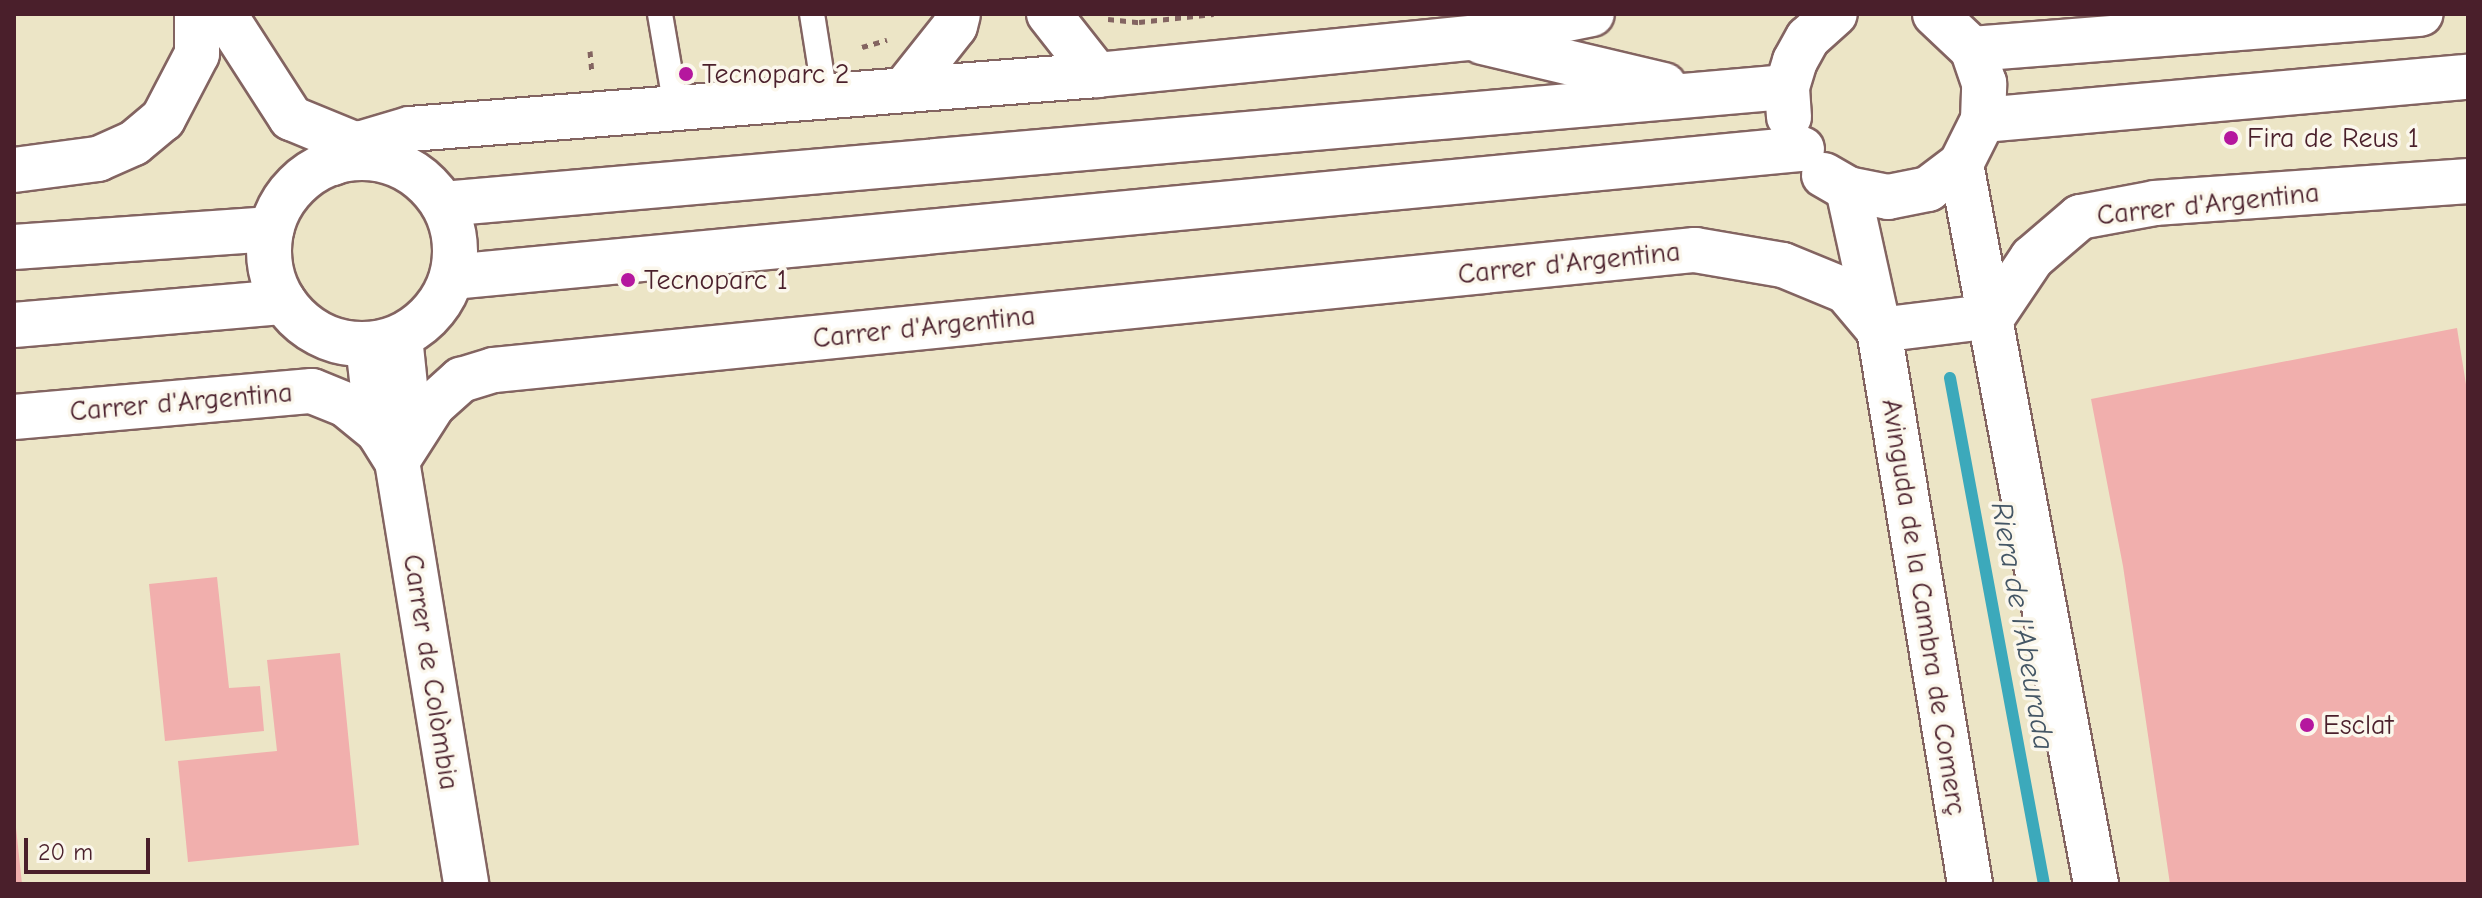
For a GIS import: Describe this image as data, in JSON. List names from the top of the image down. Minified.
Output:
{"streets":{"street":["Carrer d'Argentina","Avinguda de la Cambra de Comerç","Carrer de Colòmbia"]},"crossings":[["Carrer d'Argentina","Avinguda de la Cambra de Comerç"],["Carrer d'Argentina","Carrer de Colòmbia"]],"water":["Riera de l'Abeurada"],"places":["Tecnoparc 2","Fira de Reus 1","Tecnoparc 1","Esclat"],"scale_bar":"20 m"}
